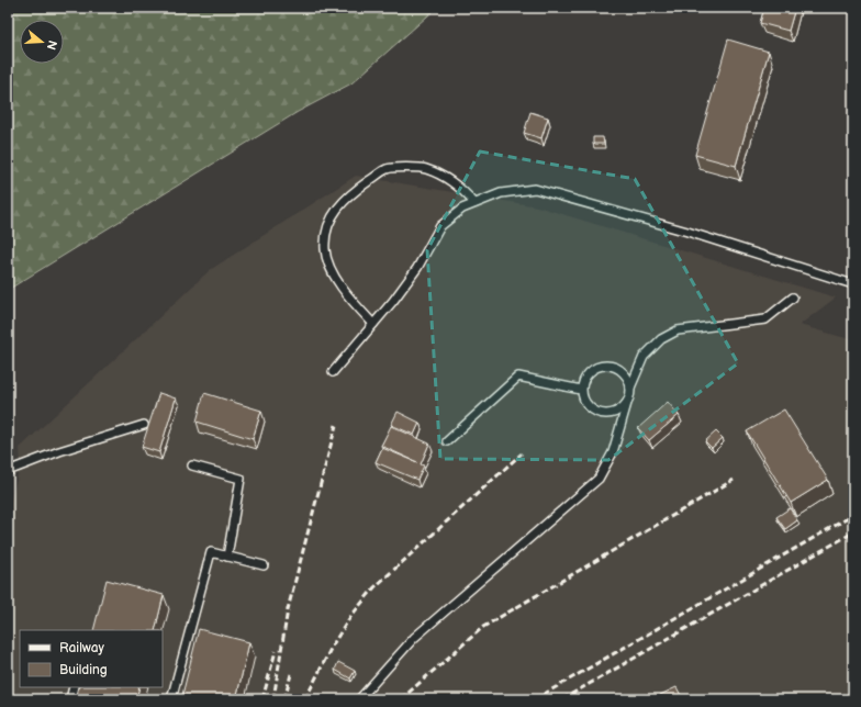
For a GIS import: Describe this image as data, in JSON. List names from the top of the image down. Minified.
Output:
{"legend":["Railway","Building"],"north":"right"}
